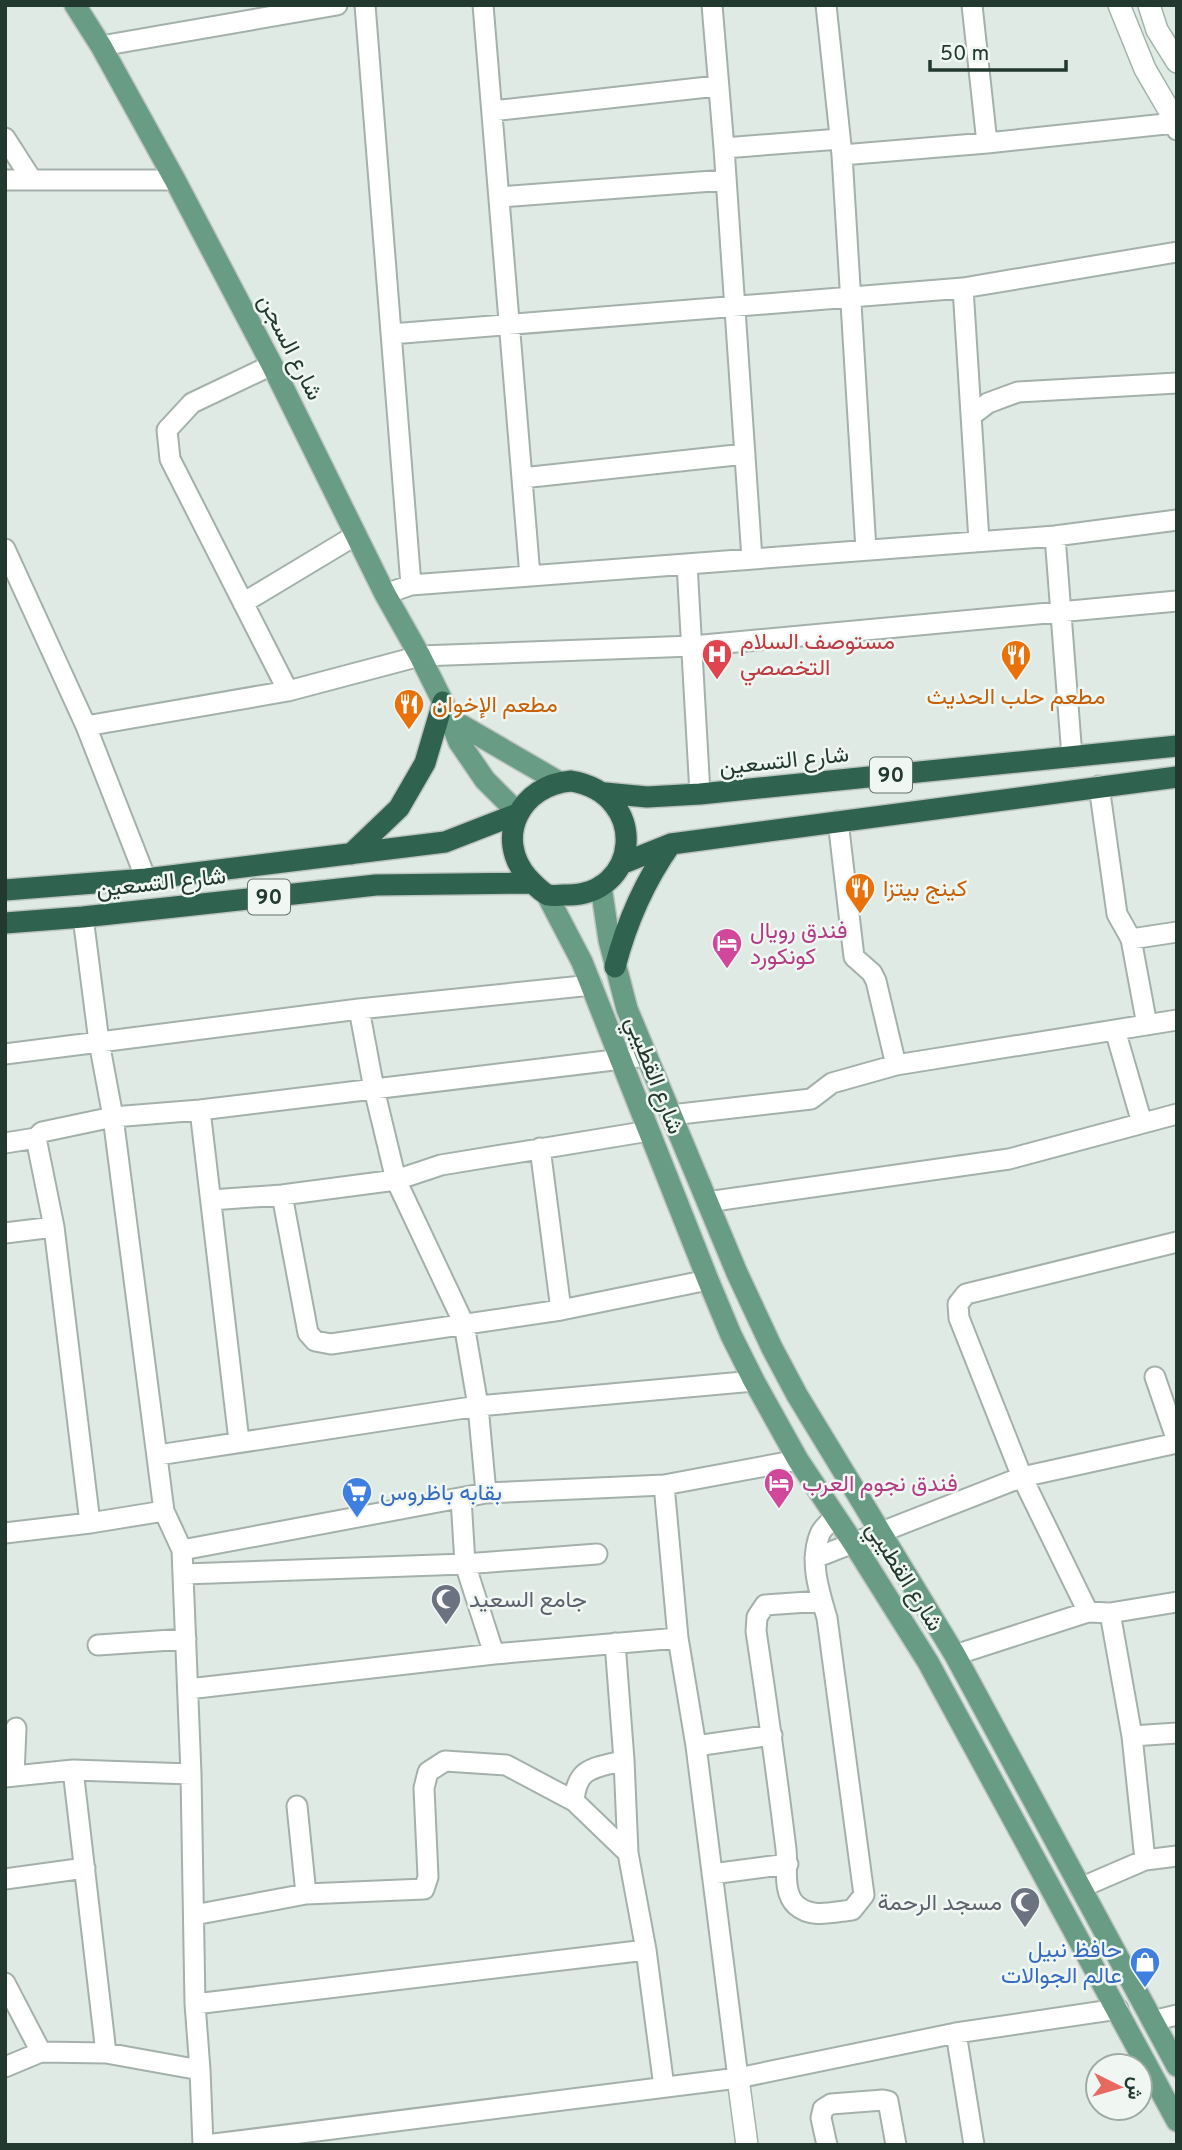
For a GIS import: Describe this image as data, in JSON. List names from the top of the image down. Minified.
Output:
{"streets":{"highway":["شارع التسعين","90"],"main road":["شارع السجن","شارع القطيبي"]},"crossings":[["شارع السجن","شارع التسعين"],["شارع السجن","90"],["شارع السجن","شارع القطيبي"],["شارع التسعين","90"],["شارع التسعين","شارع القطيبي"],["90","شارع القطيبي"]],"places":{"hospital":["مستوصف السلام التخصصي"],"restaurant":["مطعم حلب الحديث","مطعم الإخوان","كينج بيتزا"],"hotel":["فندق رويال كونكورد","فندق نجوم العرب"],"supermarket":["بقابه باظروس"],"mosque":["جامع السعيد","مسجد الرحمة"],"shop":["حافظ نبيل عالم الجوالات"]},"scale_bar":"50 m","north":"right"}
